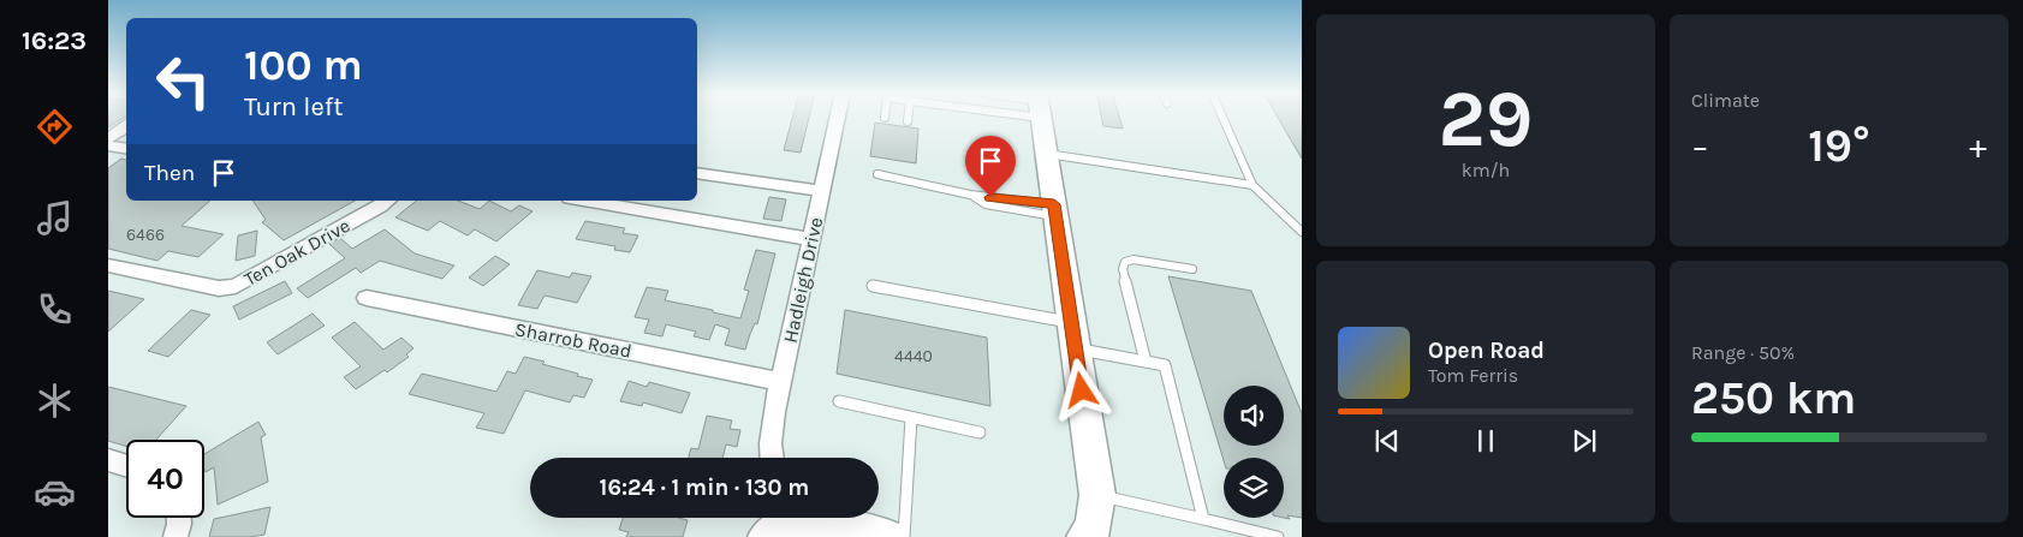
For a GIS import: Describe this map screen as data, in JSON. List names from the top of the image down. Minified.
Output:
{"streets":{"street":["Ten Oak Drive","Hadleigh Drive","Sharrob Road"]},"crossings":[["Hadleigh Drive","Sharrob Road"]],"house_numbers":["6466","4440"],"page":{"tabs":"16:23","tile":[["29","km/h"],"Climate",["Range · 50%","250 km"]],"turn":["100 m","Turn left"],"heat":["−","19°","+"],"then":"Then","song":["Open Road","Tom Ferris"],"limit":"40","trip":"16:24 · 1 min · 130 m"}}
